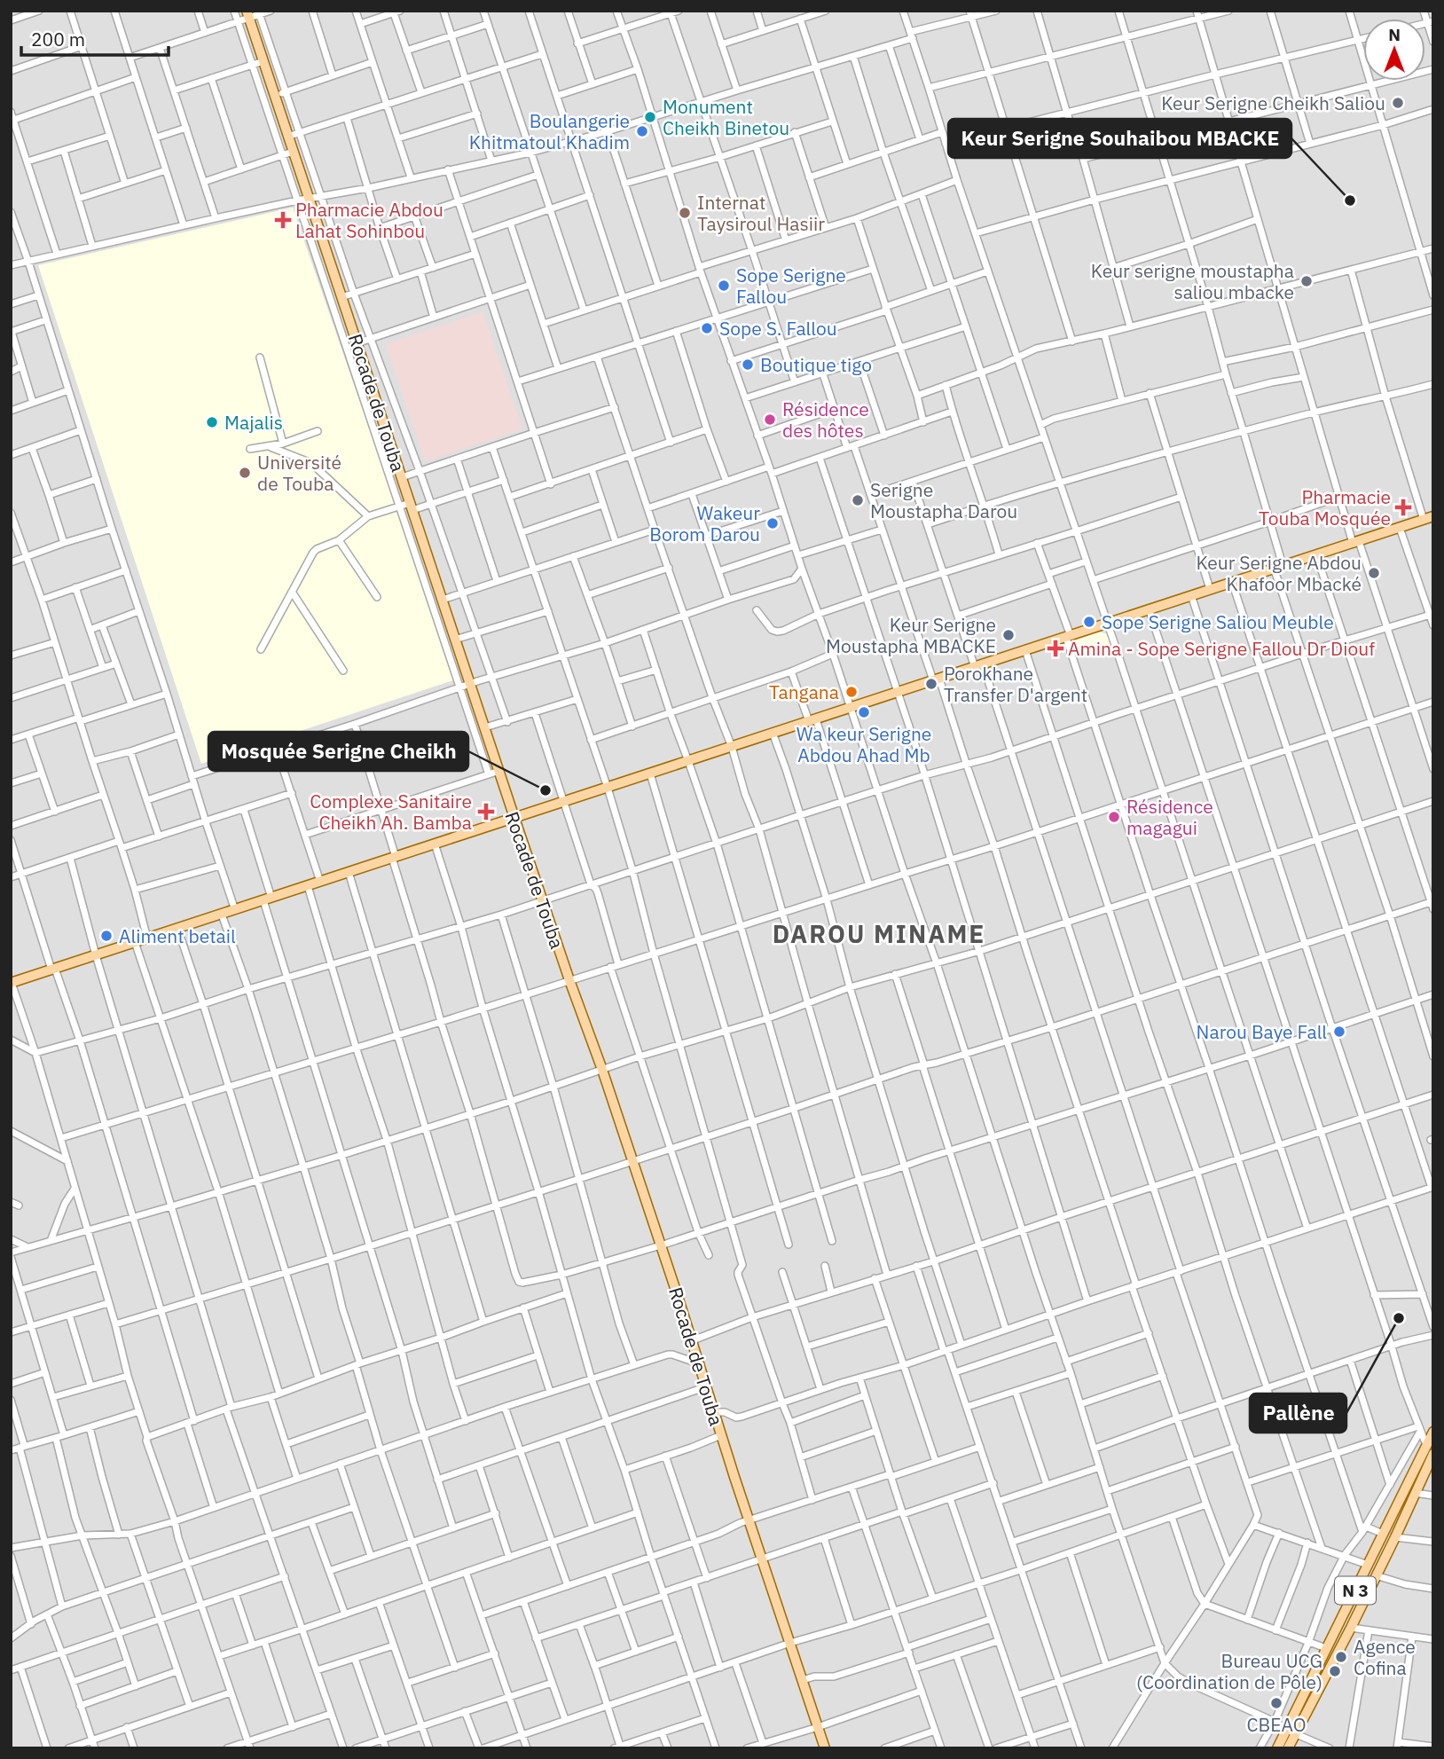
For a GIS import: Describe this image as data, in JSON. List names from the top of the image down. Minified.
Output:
{"streets":{"main road":["Rocade de Touba","N 3"]},"districts":["DAROU MINAME"],"places":{"other":["Keur Serigne Cheikh Saliou","Monument Cheikh Binetou","Boulangerie Khitmatoul Khadim","Keur Serigne Souhaibou MBACKE","Internat Taysiroul Hasiir","Keur serigne moustapha saliou mbacke","Sope Serigne Fallou","Sope S. Fallou","Boutique tigo","Résidence des hôtes","Majalis","Université de Touba","Serigne Moustapha Darou","Wakeur Borom Darou","Keur Serigne Abdou Khafoor Mbacké","Sope Serigne Saliou Meuble","Keur Serigne Moustapha MBACKE","Porokhane Transfer D'argent","Tangana","Wa keur Serigne Abdou Ahad Mb","Mosquée Serigne Cheikh","Résidence magagui","Aliment betail","Narou Baye Fall","Pallène","Agence Cofina","Bureau UCG (Coordination de Pôle)","CBEAO"],"health":["Pharmacie Abdou Lahat Sohinbou","Pharmacie Touba Mosquée","Amina - Sope Serigne Fallou Dr Diouf","Complexe Sanitaire Cheikh Ah. Bamba"]},"scale_bar":"200 m","north":"top"}
